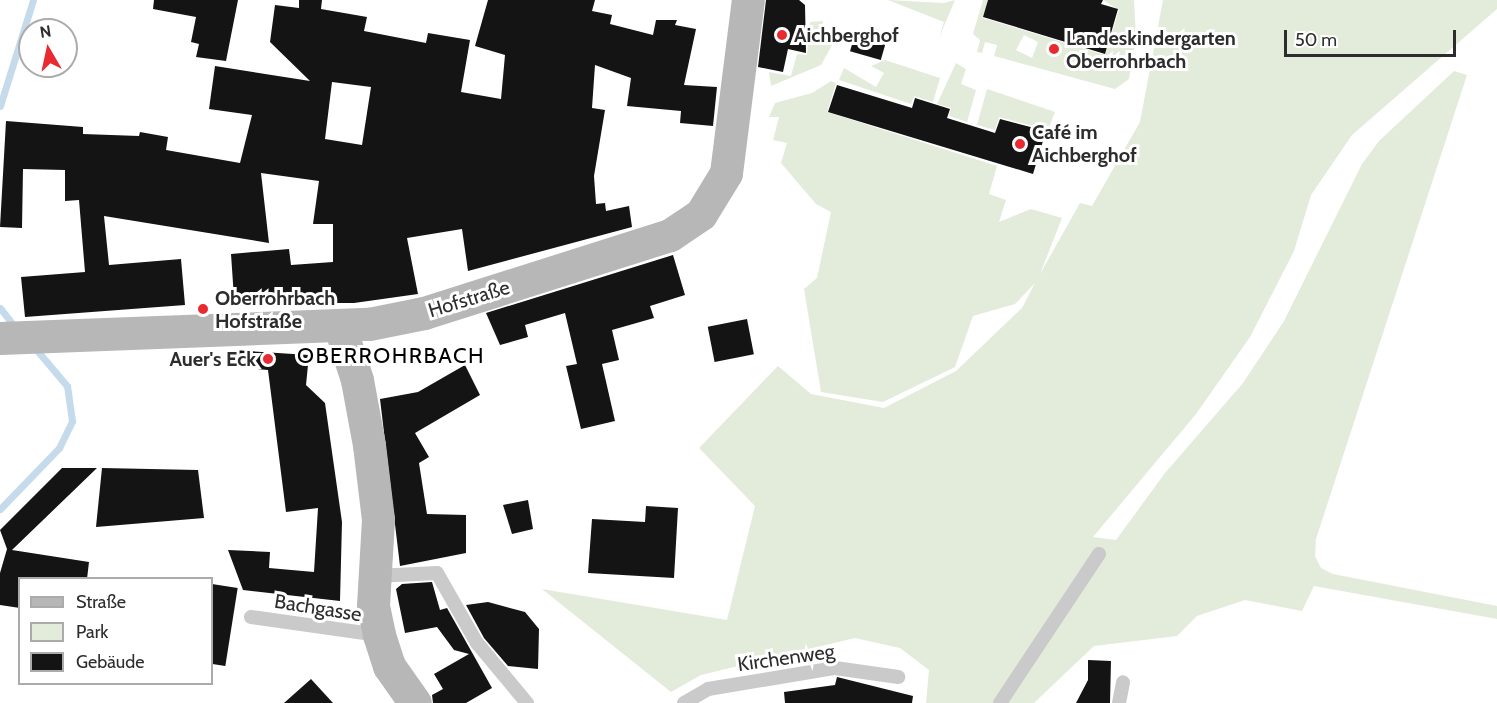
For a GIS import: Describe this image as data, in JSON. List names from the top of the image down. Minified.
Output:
{"streets":{"main road":["Hofstraße"],"lane":["Bachgasse","Kirchenweg"]},"districts":["OBERROHRBACH"],"places":["Aichberghof","Landeskindergarten Oberrohrbach","Café im Aichberghof","Oberrohrbach Hofstraße","Auer's Eck"],"legend":["Straße","Park","Gebäude"],"scale_bar":"50 m","north":"top"}
